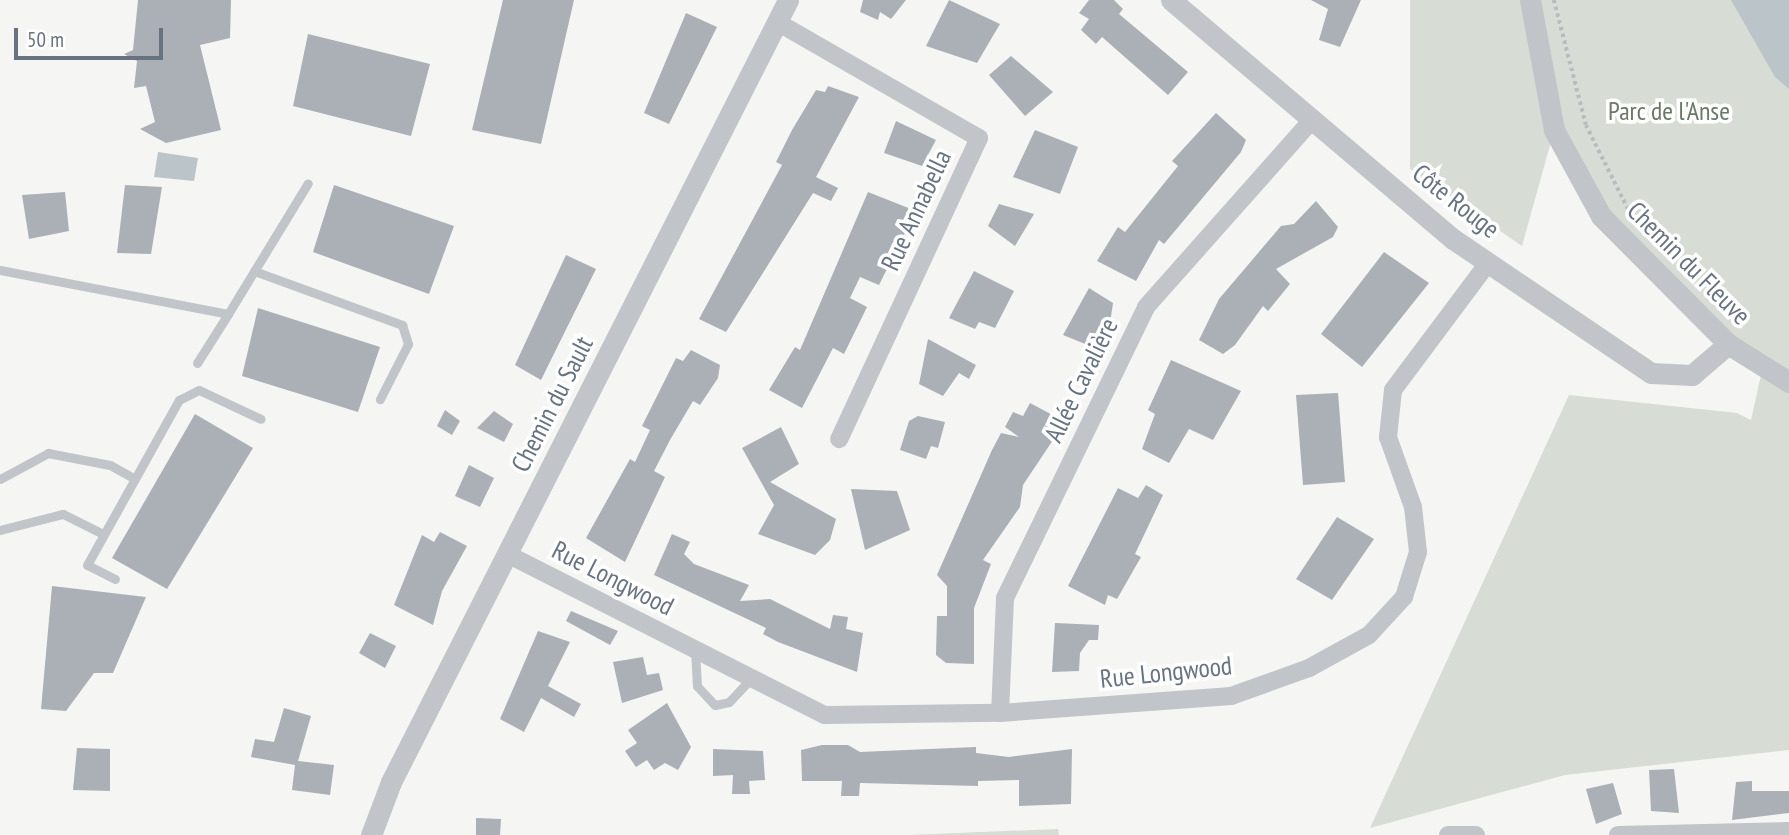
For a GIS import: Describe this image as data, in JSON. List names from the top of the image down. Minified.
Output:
{"streets":{"street":["Côte Rouge","Rue Annabella","Chemin du Fleuve","Allée Cavalière","Chemin du Sault","Rue Longwood"]},"crossings":[["Côte Rouge","Chemin du Fleuve"],["Côte Rouge","Allée Cavalière"],["Côte Rouge","Rue Longwood"],["Rue Annabella","Chemin du Sault"],["Allée Cavalière","Rue Longwood"],["Chemin du Sault","Rue Longwood"]],"parks":["Parc de l'Anse"],"scale_bar":"50 m"}
